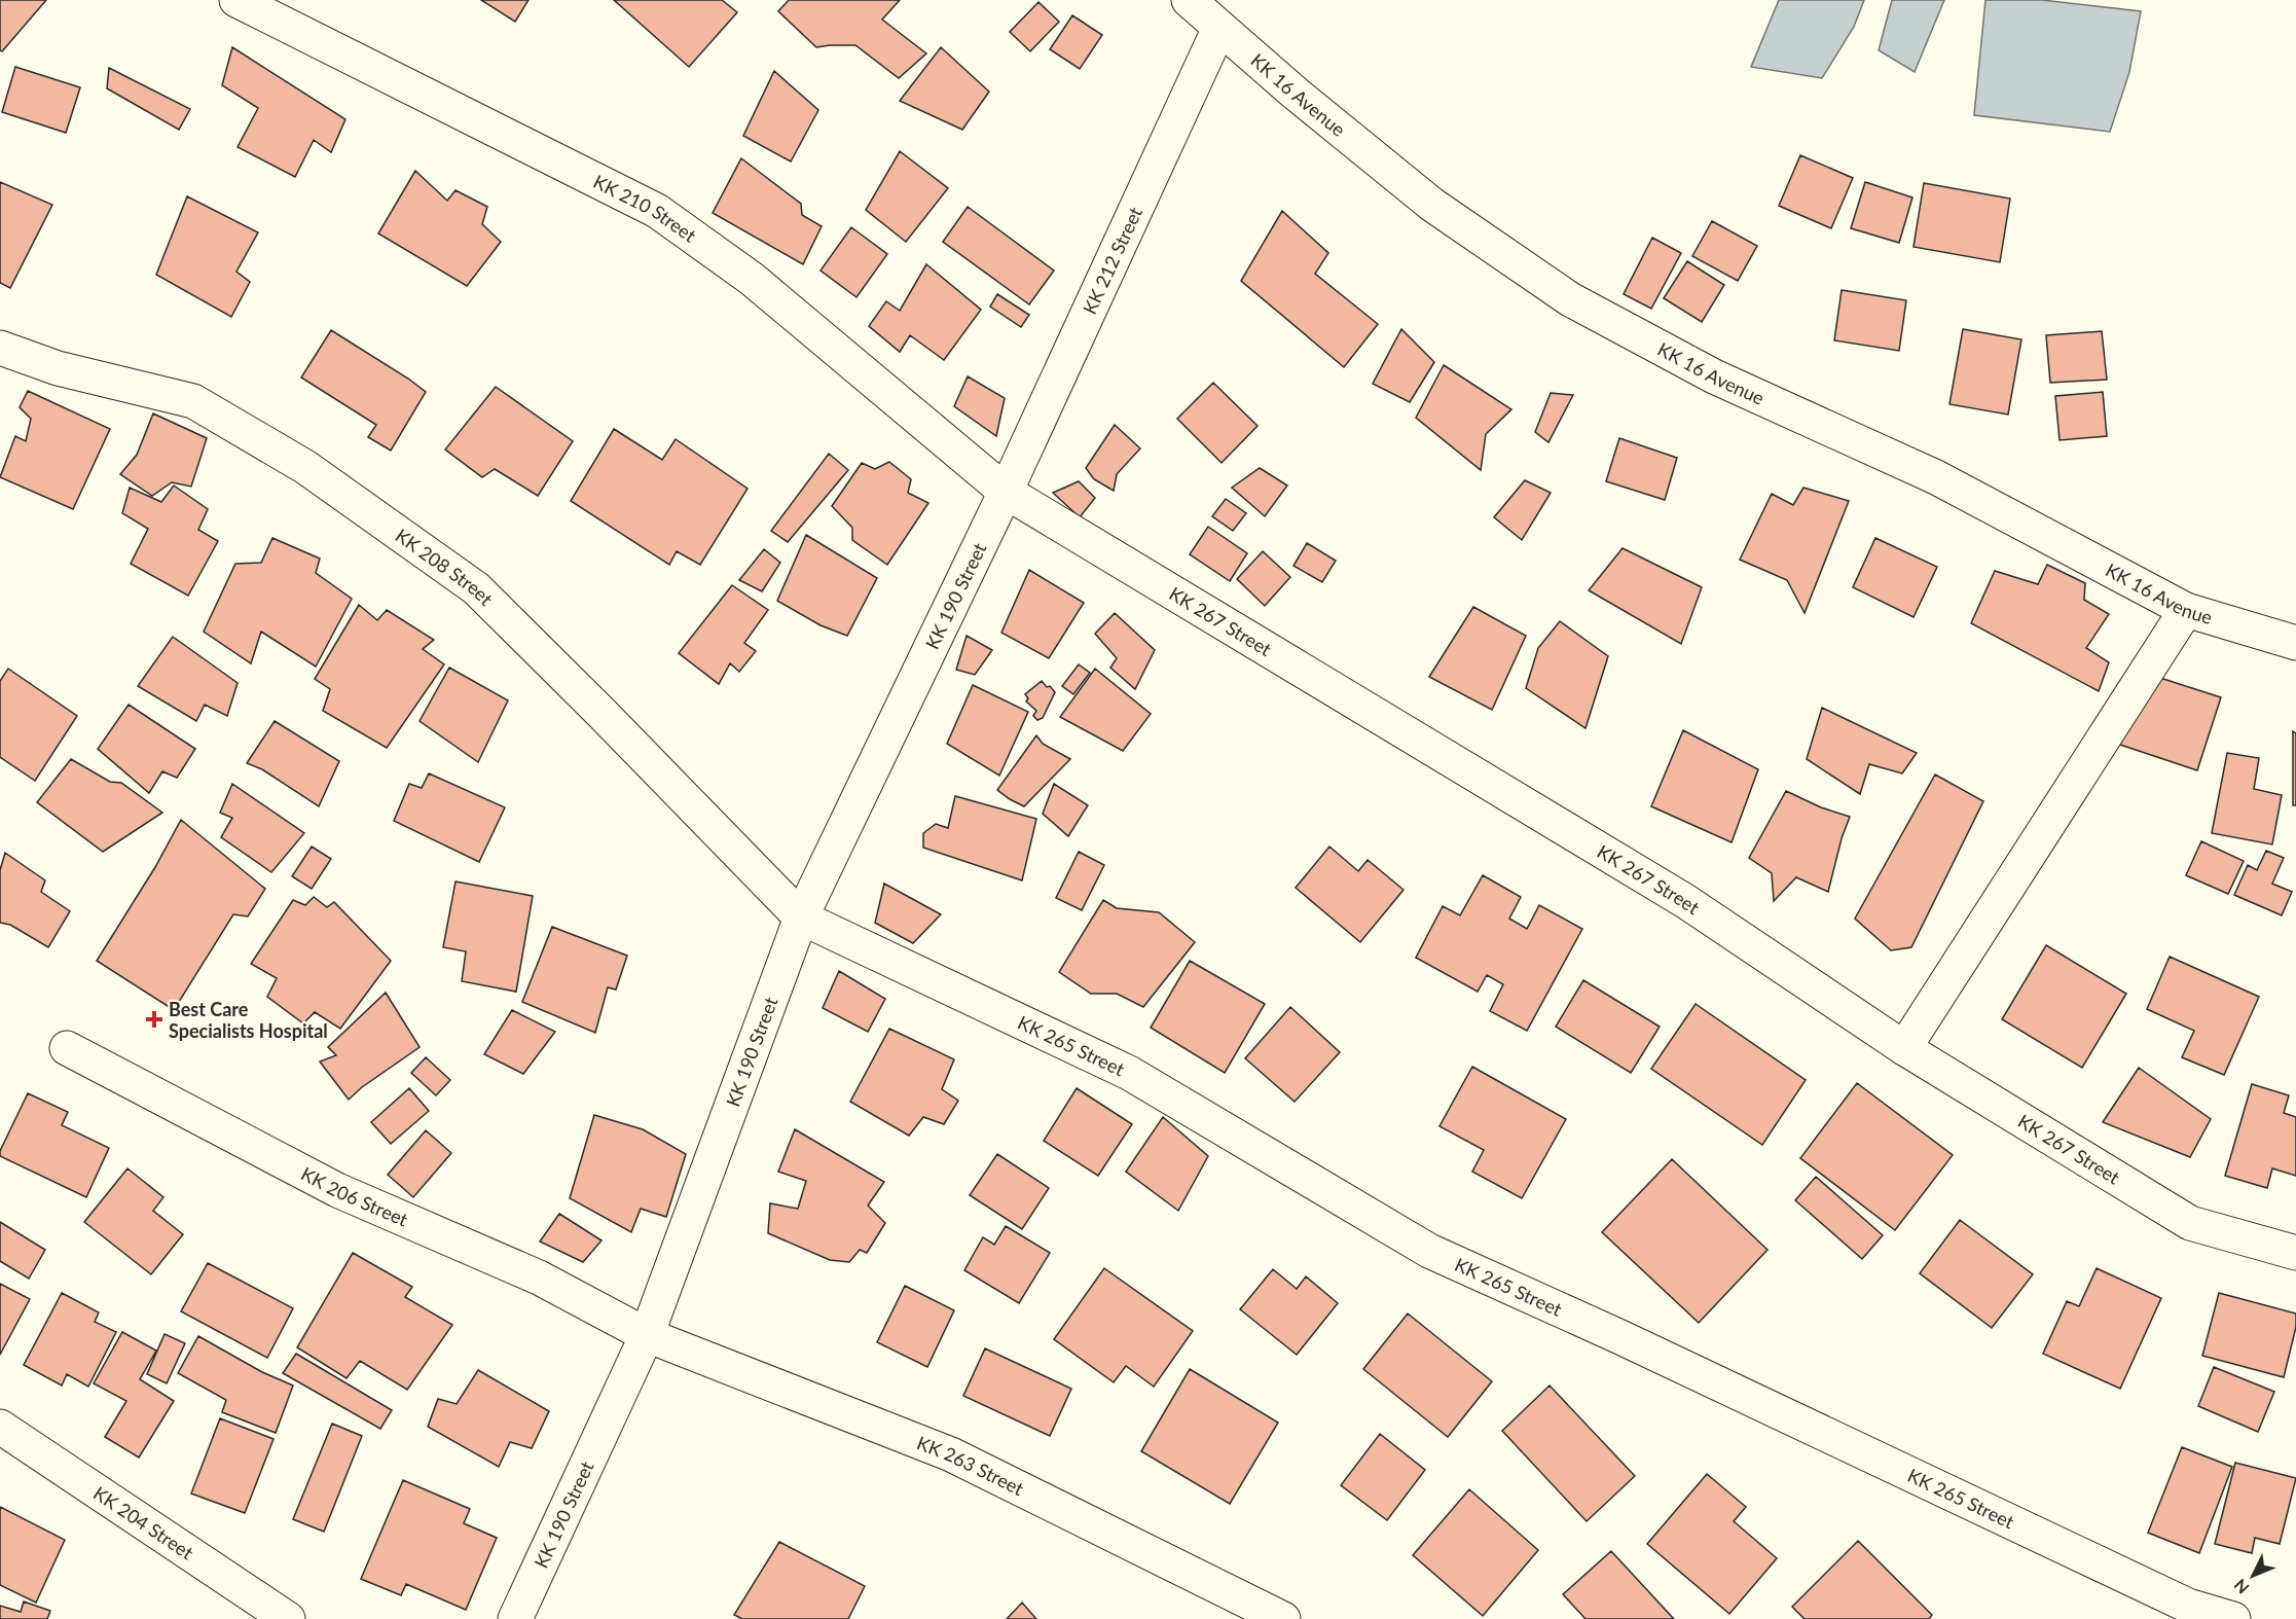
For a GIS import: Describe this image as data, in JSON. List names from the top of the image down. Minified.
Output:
{"streets":{"street":["KK 16 Avenue","KK 210 Street","KK 212 Street","KK 208 Street","KK 190 Street","KK 267 Street","KK 265 Street","KK 206 Street","KK 263 Street","KK 204 Street"]},"crossings":[["KK 16 Avenue","KK 212 Street"],["KK 210 Street","KK 212 Street"],["KK 210 Street","KK 190 Street"],["KK 210 Street","KK 267 Street"],["KK 212 Street","KK 190 Street"],["KK 212 Street","KK 267 Street"],["KK 208 Street","KK 190 Street"],["KK 208 Street","KK 265 Street"],["KK 190 Street","KK 267 Street"],["KK 190 Street","KK 265 Street"],["KK 190 Street","KK 206 Street"],["KK 190 Street","KK 263 Street"],["KK 206 Street","KK 263 Street"]],"places":{"health":["Best Care Specialists Hospital"]},"north":"bottom left"}
